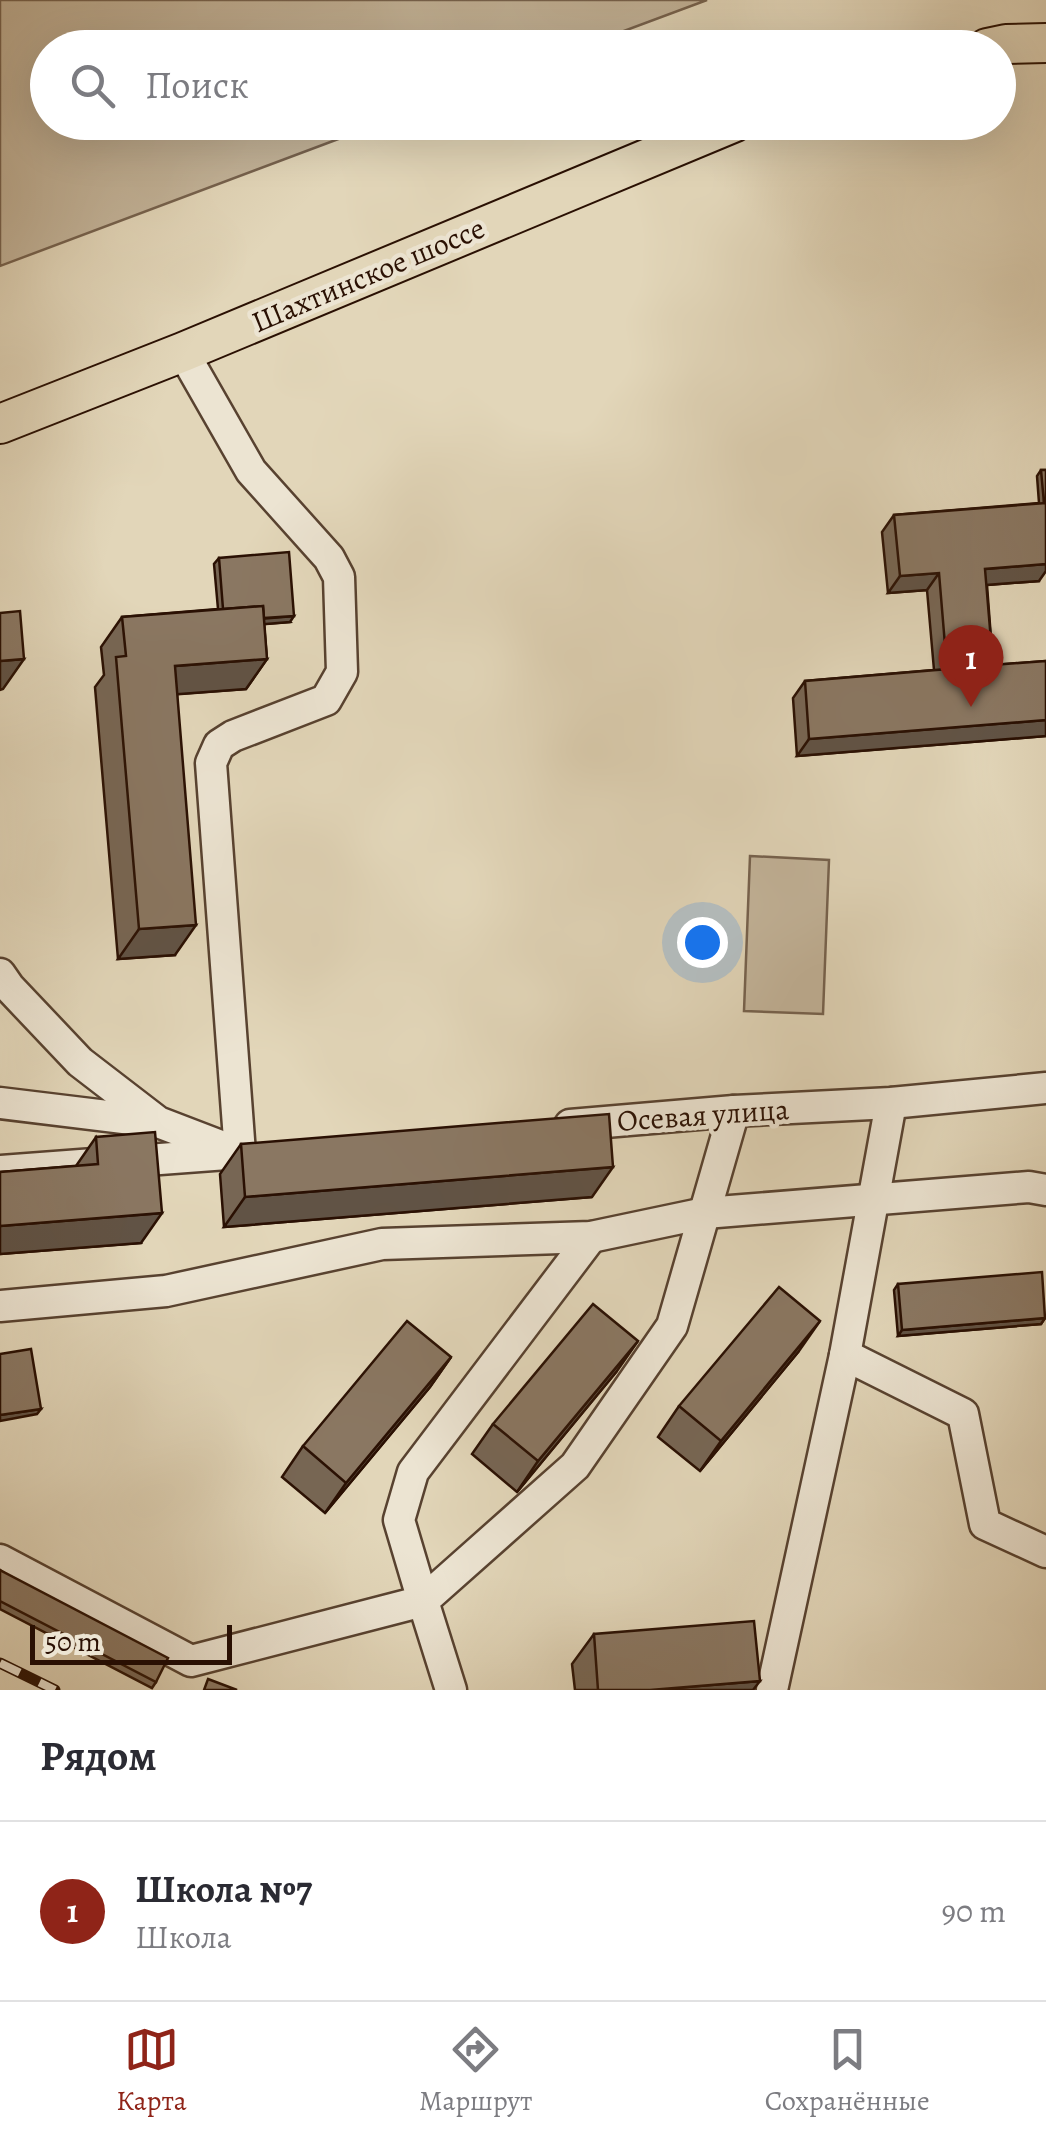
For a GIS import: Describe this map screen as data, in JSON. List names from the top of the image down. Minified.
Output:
{"streets":{"main road":["Шахтинское шоссе"],"street":["Осевая улица"]},"scale_bar":"50 m","page":{"search":"Поиск","pins":"1","scale":"50 m","heading":"Рядом","list":[{"mark":"1","name":"Школа №7","note":"Школа","value":"90 m"}],"nav":["Карта","Маршрут","Сохранённые"]}}
